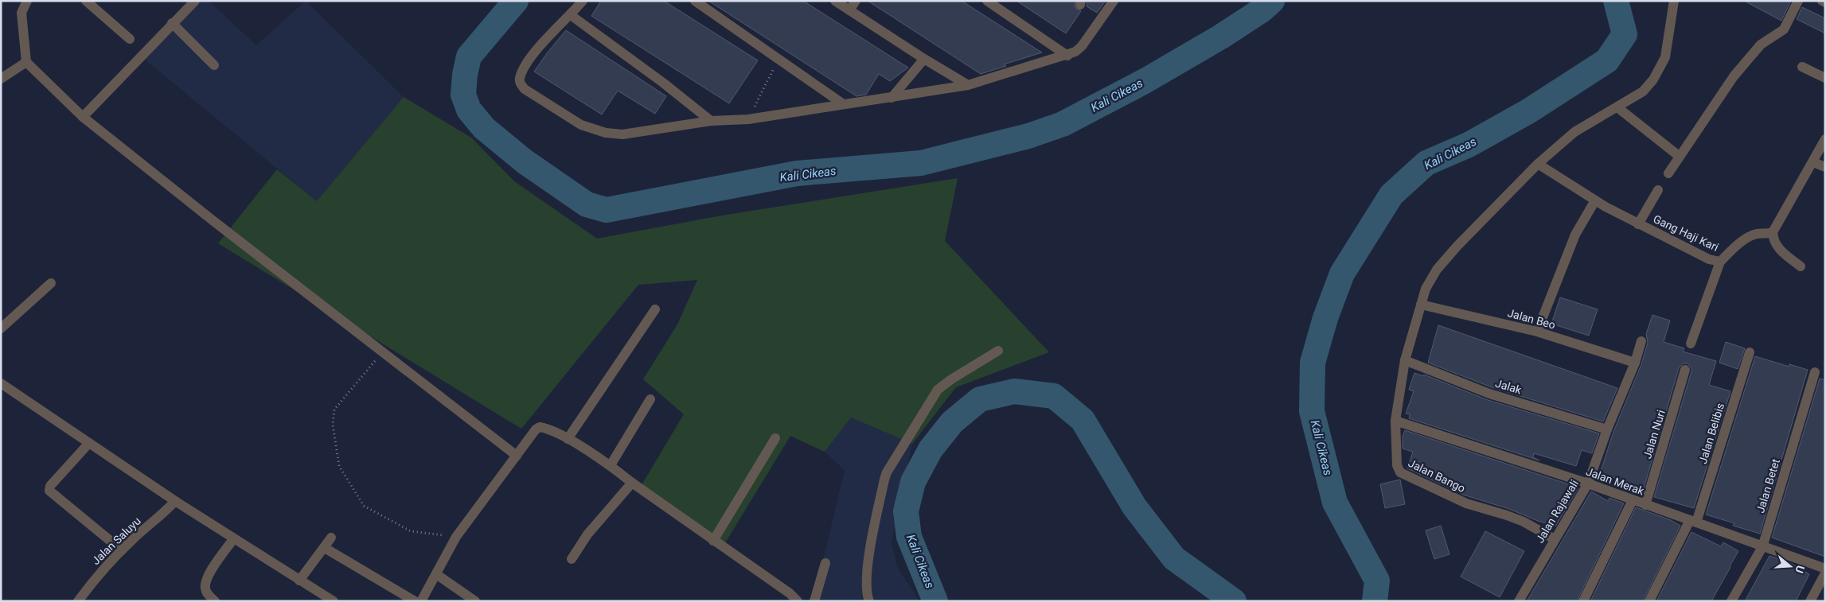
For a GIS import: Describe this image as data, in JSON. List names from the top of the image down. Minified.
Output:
{"streets":{"street":["Gang Haji Kari","Jalan Beo","Jalak","Jalan Belibis","Jalan Nuri","Jalan Bango","Jalan Merak","Jalan Betet","Jalan Rajawali","Jalan Saluyu"]},"crossings":[["Gang Haji Kari","Jalan Bango"],["Jalan Beo","Jalan Bango"],["Jalan Beo","Jalan Rajawali"],["Jalak","Jalan Bango"],["Jalak","Jalan Rajawali"],["Jalan Belibis","Jalan Merak"],["Jalan Nuri","Jalan Merak"],["Jalan Bango","Jalan Merak"],["Jalan Bango","Jalan Rajawali"],["Jalan Merak","Jalan Betet"],["Jalan Merak","Jalan Rajawali"]],"water":["Kali Cikeas"],"north":"right"}
